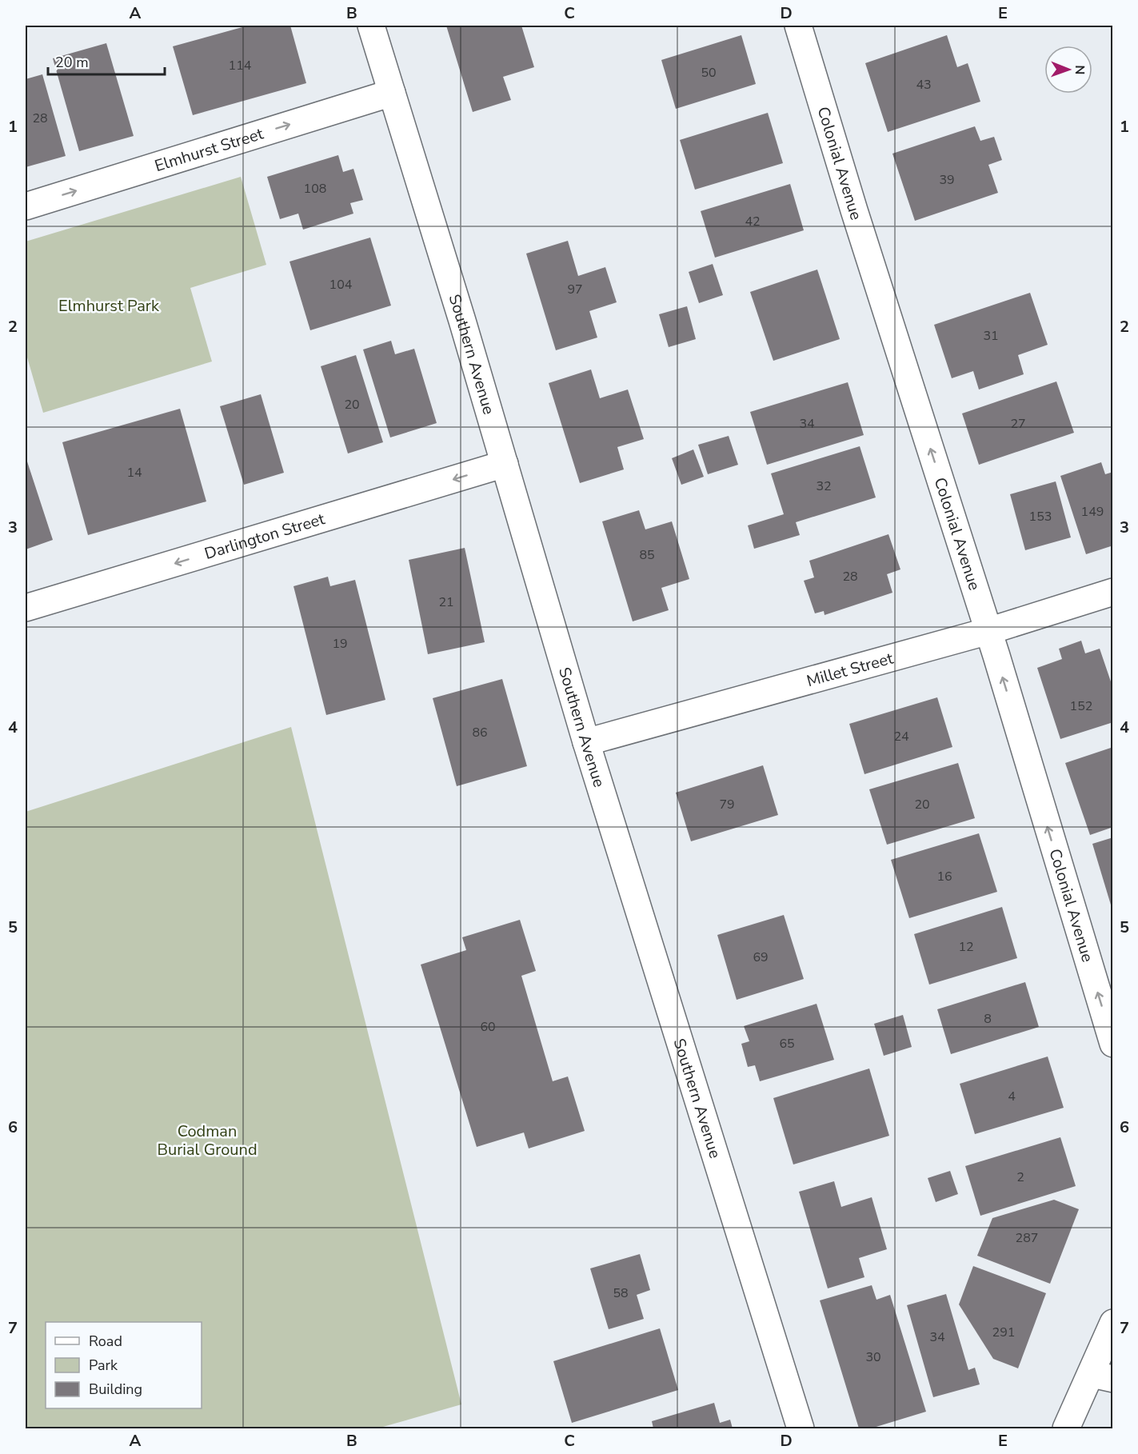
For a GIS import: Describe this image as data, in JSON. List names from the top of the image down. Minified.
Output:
{"streets":{"street":["Elmhurst Street","Colonial Avenue","Southern Avenue","Darlington Street","Millet Street"]},"crossings":[["Elmhurst Street","Southern Avenue"],["Colonial Avenue","Millet Street"],["Southern Avenue","Darlington Street"],["Southern Avenue","Millet Street"]],"one_way":["Elmhurst Street","Colonial Avenue","Darlington Street"],"parks":["Elmhurst Park","Codman Burial Ground"],"house_numbers":["114","50","43","28","39","108","42","104","97","31","20","34","27","14","32","149","153","85","28","21","19","152","86","24","79","20","16","12","69","8","60","65","4","2","287","58","291","34","30"],"legend":["Road","Park","Building"],"scale_bar":"20 m","north":"right","grid":{"columns":["A","B","C","D","E"],"rows":["1","2","3","4","5","6","7"]}}
